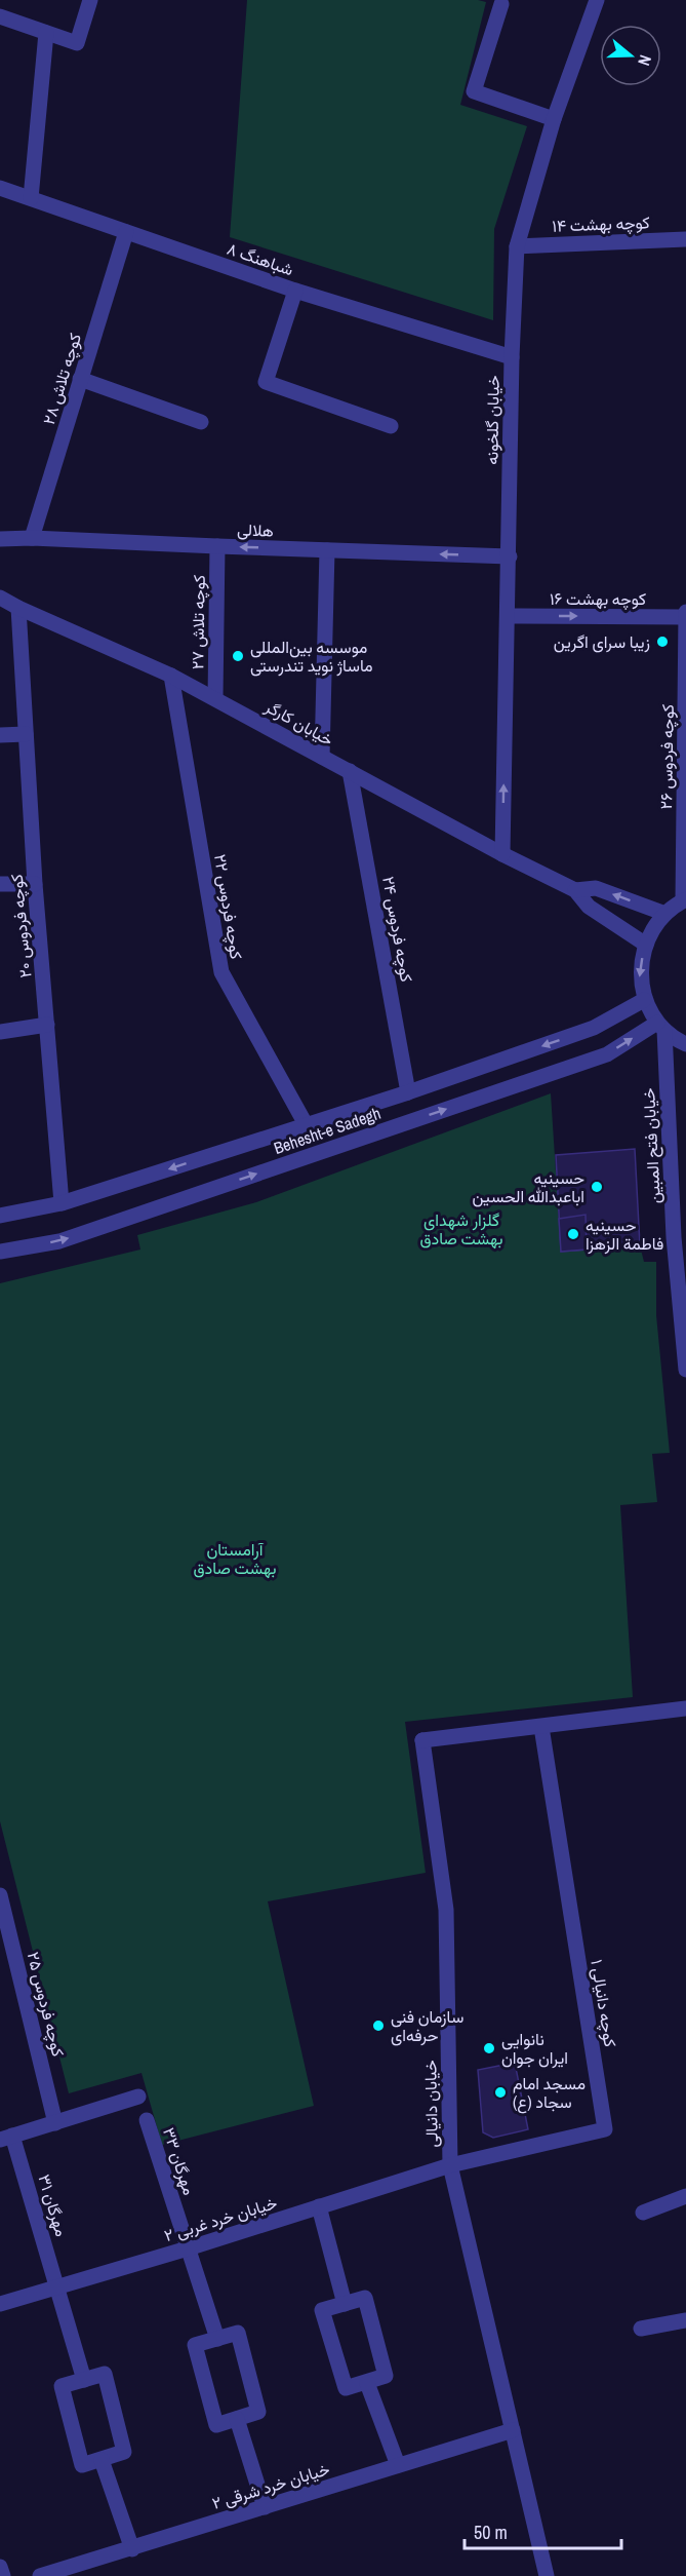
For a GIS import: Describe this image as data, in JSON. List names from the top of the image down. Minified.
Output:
{"streets":{"street":["کوچه بهشت ۱۴","شباهنگ ۸","کوچه تلاش ۲۸","خیابان گلخونه","هلالی","کوچه بهشت ۱۶","کوچه تلاش ۲۷","خیابان کارگر","کوچه فردوس ۲۶","کوچه فردوس ۲۲","کوچه فردوس ۲۰","کوچه فردوس ۲۴","Behesht-e Sadegh","خیابان فتح المبین","کوچه دانیالی ۱","کوچه فردوس ۲۵","خیابان دانیالی","مهرگان ۳۳","مهرگان ۳۱","خیابان خرد غربی ۲","خیابان خرد شرقی ۲"]},"crossings":[["کوچه بهشت ۱۴","خیابان گلخونه"],["شباهنگ ۸","کوچه تلاش ۲۸"],["شباهنگ ۸","خیابان گلخونه"],["کوچه تلاش ۲۸","هلالی"],["خیابان گلخونه","هلالی"],["خیابان گلخونه","کوچه بهشت ۱۶"],["خیابان گلخونه","خیابان کارگر"],["هلالی","کوچه تلاش ۲۷"],["کوچه بهشت ۱۶","کوچه فردوس ۲۶"],["کوچه تلاش ۲۷","خیابان کارگر"],["خیابان کارگر","کوچه فردوس ۲۲"],["خیابان کارگر","کوچه فردوس ۲۰"],["خیابان کارگر","کوچه فردوس ۲۴"],["کوچه فردوس ۲۲","Behesht-e Sadegh"],["کوچه فردوس ۲۰","Behesht-e Sadegh"],["کوچه فردوس ۲۴","Behesht-e Sadegh"],["Behesht-e Sadegh","خیابان فتح المبین"],["کوچه دانیالی ۱","خیابان دانیالی"],["کوچه دانیالی ۱","خیابان خرد غربی ۲"],["خیابان دانیالی","خیابان خرد غربی ۲"],["خیابان دانیالی","خیابان خرد شرقی ۲"],["مهرگان ۳۳","خیابان خرد غربی ۲"],["مهرگان ۳۱","خیابان خرد غربی ۲"]],"one_way":["هلالی","کوچه بهشت ۱۶"],"parks":["گلزار شهدای بهشت صادق","آرامستان بهشت صادق"],"places":["زیبا سرای اگرین","موسسه بین‌المللی ماساژ نوید تندرستی","حسینیه اباعبدالله الحسین","حسینیه فاطمة الزهزا","سازمان فنی حرفه‌ای","نانوایی ایران جوان","مسجد امام سجاد (ع)"],"scale_bar":"50 m","north":"right"}
